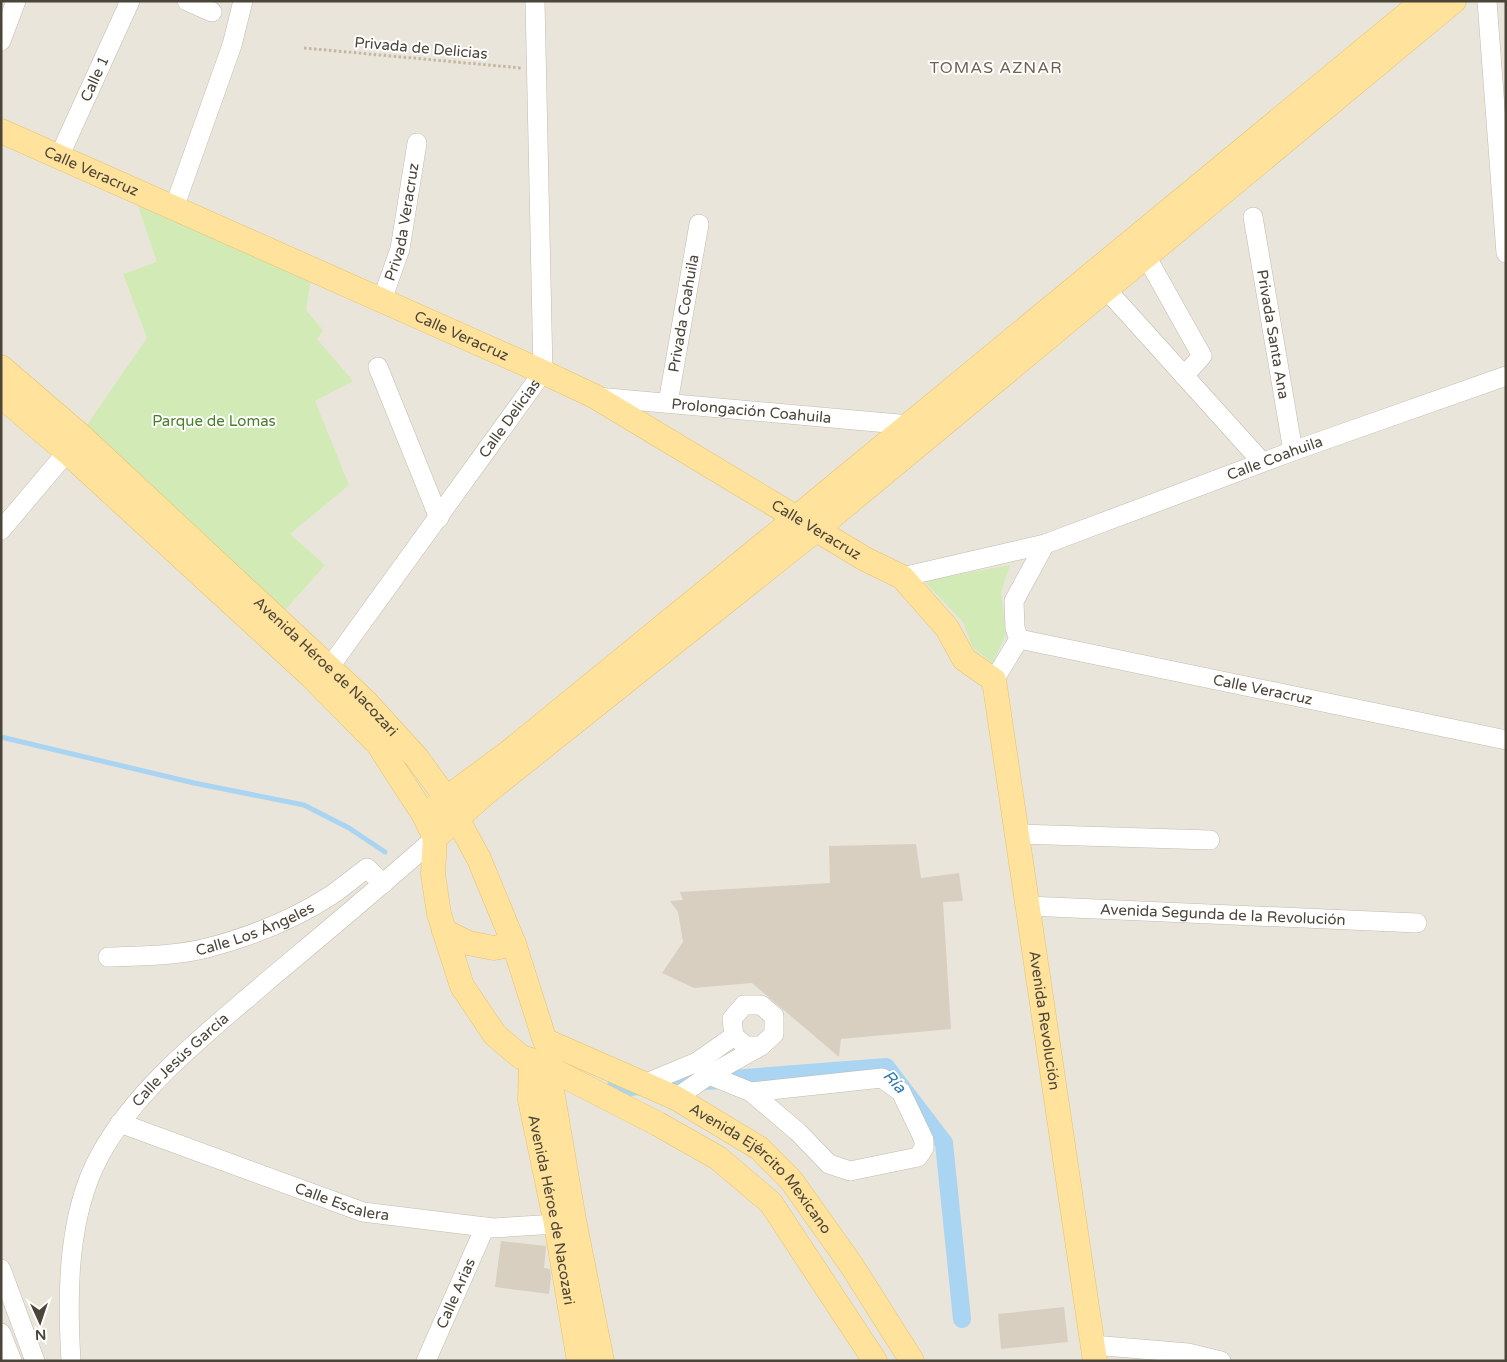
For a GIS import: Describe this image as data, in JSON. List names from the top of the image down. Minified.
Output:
{"streets":{"main road":["Calle Veracruz","Avenida Héroe de Nacozari","Avenida Revolución","Avenida Ejército Mexicano"],"street":["Calle 1","Privada Veracruz","Privada Coahuila","Privada Santa Ana","Prolongación Coahuila","Calle Delicias","Calle Coahuila","Avenida Segunda de la Revolución","Calle Los Ángeles","Calle Jesús García","Calle Escalera","Calle Arias"],"path":["Privada de Delicias"]},"crossings":[["Privada de Delicias","Calle Delicias"],["Calle 1","Calle Veracruz"],["Calle Veracruz","Privada Veracruz"],["Calle Veracruz","Prolongación Coahuila"],["Calle Veracruz","Calle Delicias"],["Calle Veracruz","Calle Coahuila"],["Privada Coahuila","Prolongación Coahuila"],["Privada Santa Ana","Calle Coahuila"],["Calle Delicias","Avenida Héroe de Nacozari"],["Avenida Héroe de Nacozari","Calle Jesús García"],["Avenida Héroe de Nacozari","Avenida Ejército Mexicano"],["Avenida Héroe de Nacozari","Calle Escalera"],["Avenida Segunda de la Revolución","Avenida Revolución"],["Calle Los Ángeles","Calle Jesús García"],["Calle Jesús García","Calle Escalera"],["Calle Escalera","Calle Arias"]],"districts":["TOMAS AZNAR"],"water":["Ría"],"parks":["Parque de Lomas"],"north":"bottom"}
